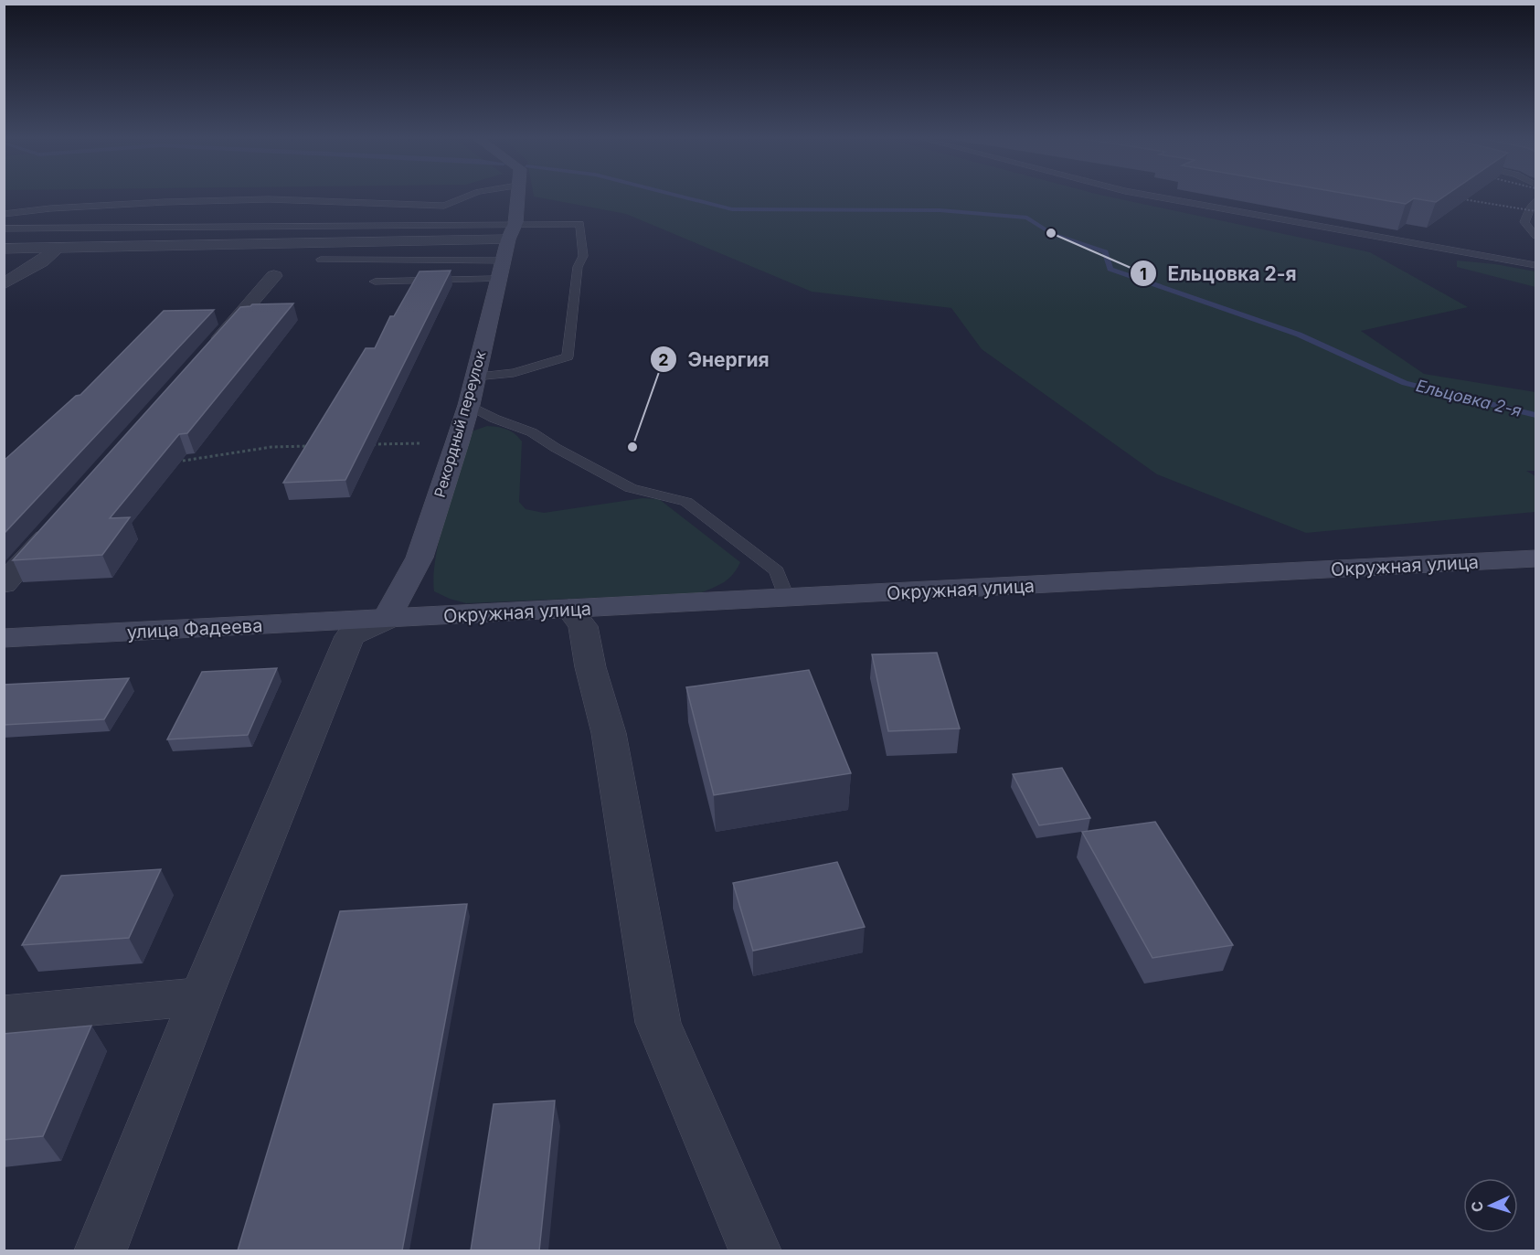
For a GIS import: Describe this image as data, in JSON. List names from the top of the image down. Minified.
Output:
{"streets":{"main road":["Рекордный переулок","Окружная улица","улица Фадеева"]},"crossings":[["Рекордный переулок","Окружная улица"],["Рекордный переулок","улица Фадеева"],["Окружная улица","улица Фадеева"]],"water":["Ельцовка 2-я"],"places":["Ельцовка 2-я","Энергия"],"north":"left"}
